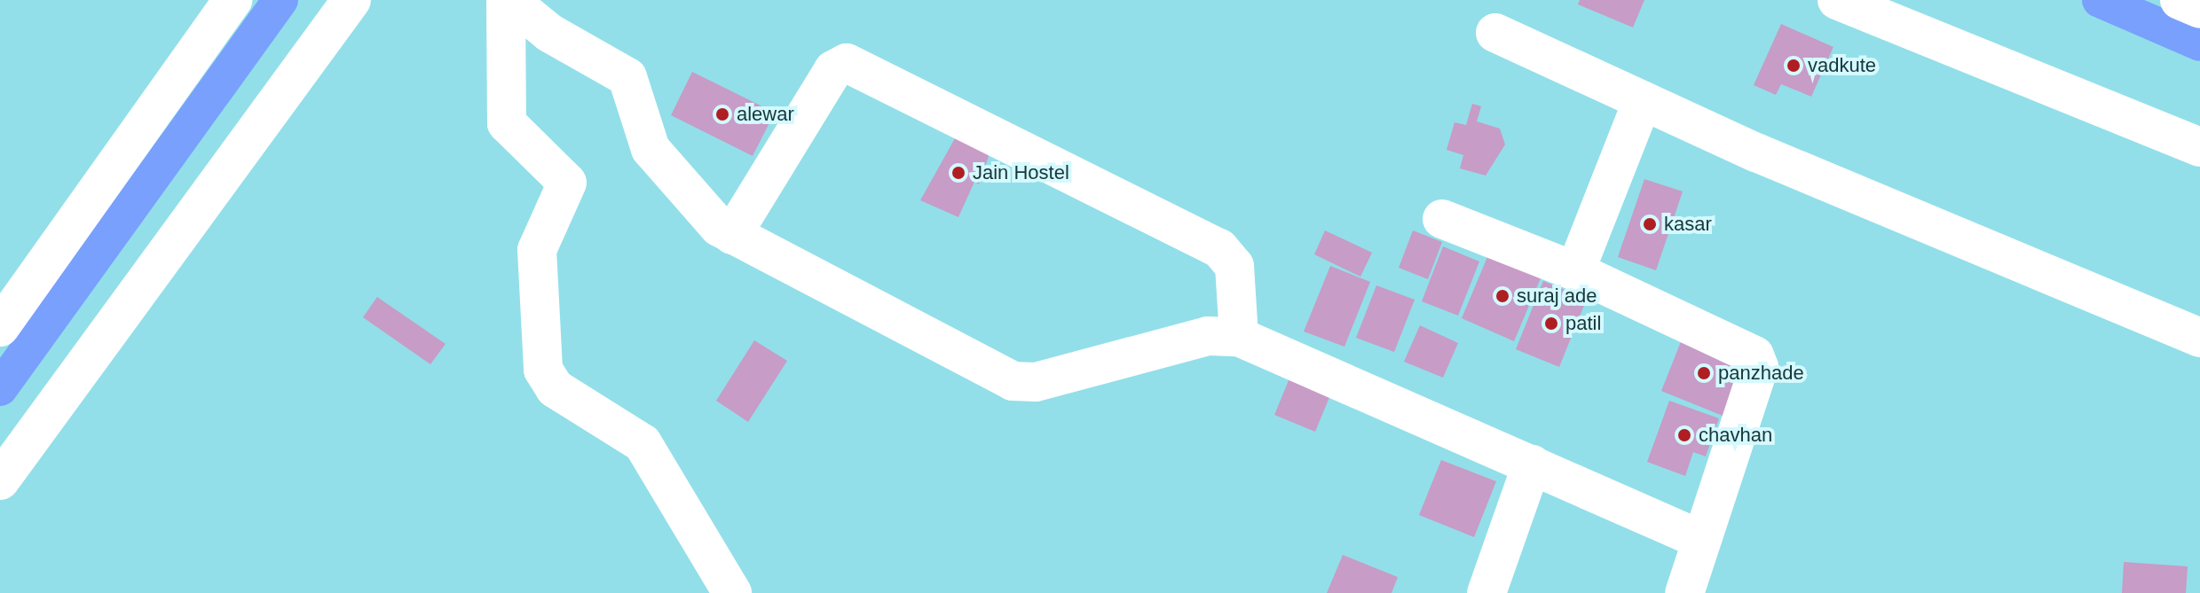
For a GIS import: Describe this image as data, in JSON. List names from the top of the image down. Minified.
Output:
{"places":["vadkute","alewar","Jain Hostel","kasar","suraj ade","patil","panzhade","chavhan"]}
